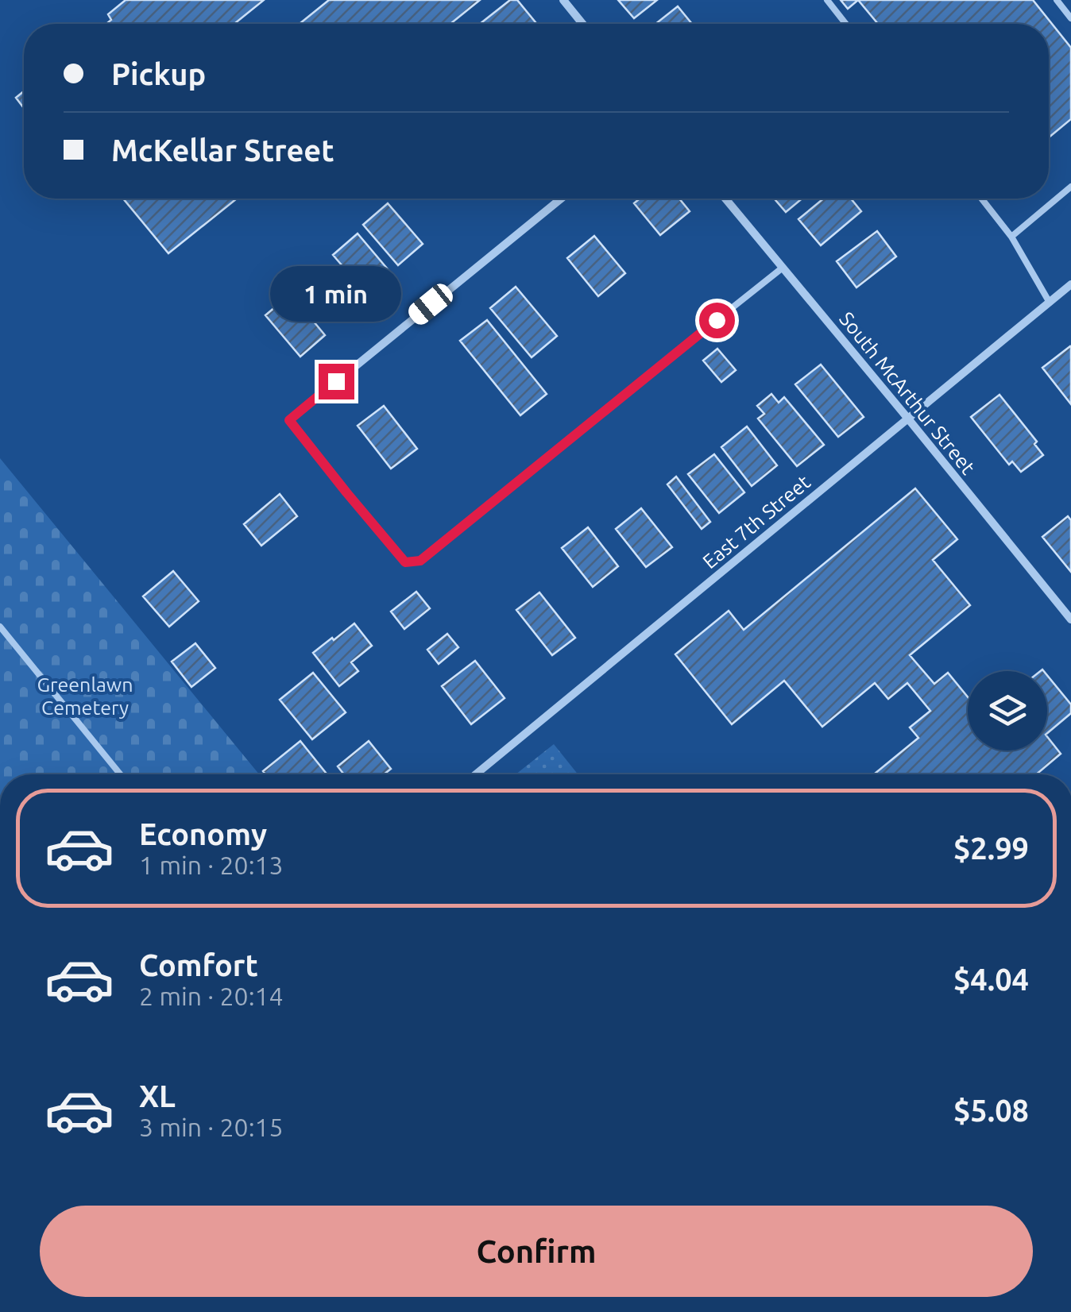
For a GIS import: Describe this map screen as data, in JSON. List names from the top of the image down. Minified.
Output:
{"streets":{"street":["South McArthur Street","East 7th Street"]},"crossings":[["South McArthur Street","East 7th Street"]],"parks":["Greenlawn Cemetery"],"page":{"banner":["Pickup","McKellar Street"],"bubble":"1 min","list":[{"name":"Economy","note":"1 min · 20:13","value":"$2.99"},{"name":"Comfort","note":"2 min · 20:14","value":"$4.04"},{"name":"XL","note":"3 min · 20:15","value":"$5.08"}],"buttons":"Confirm"}}
